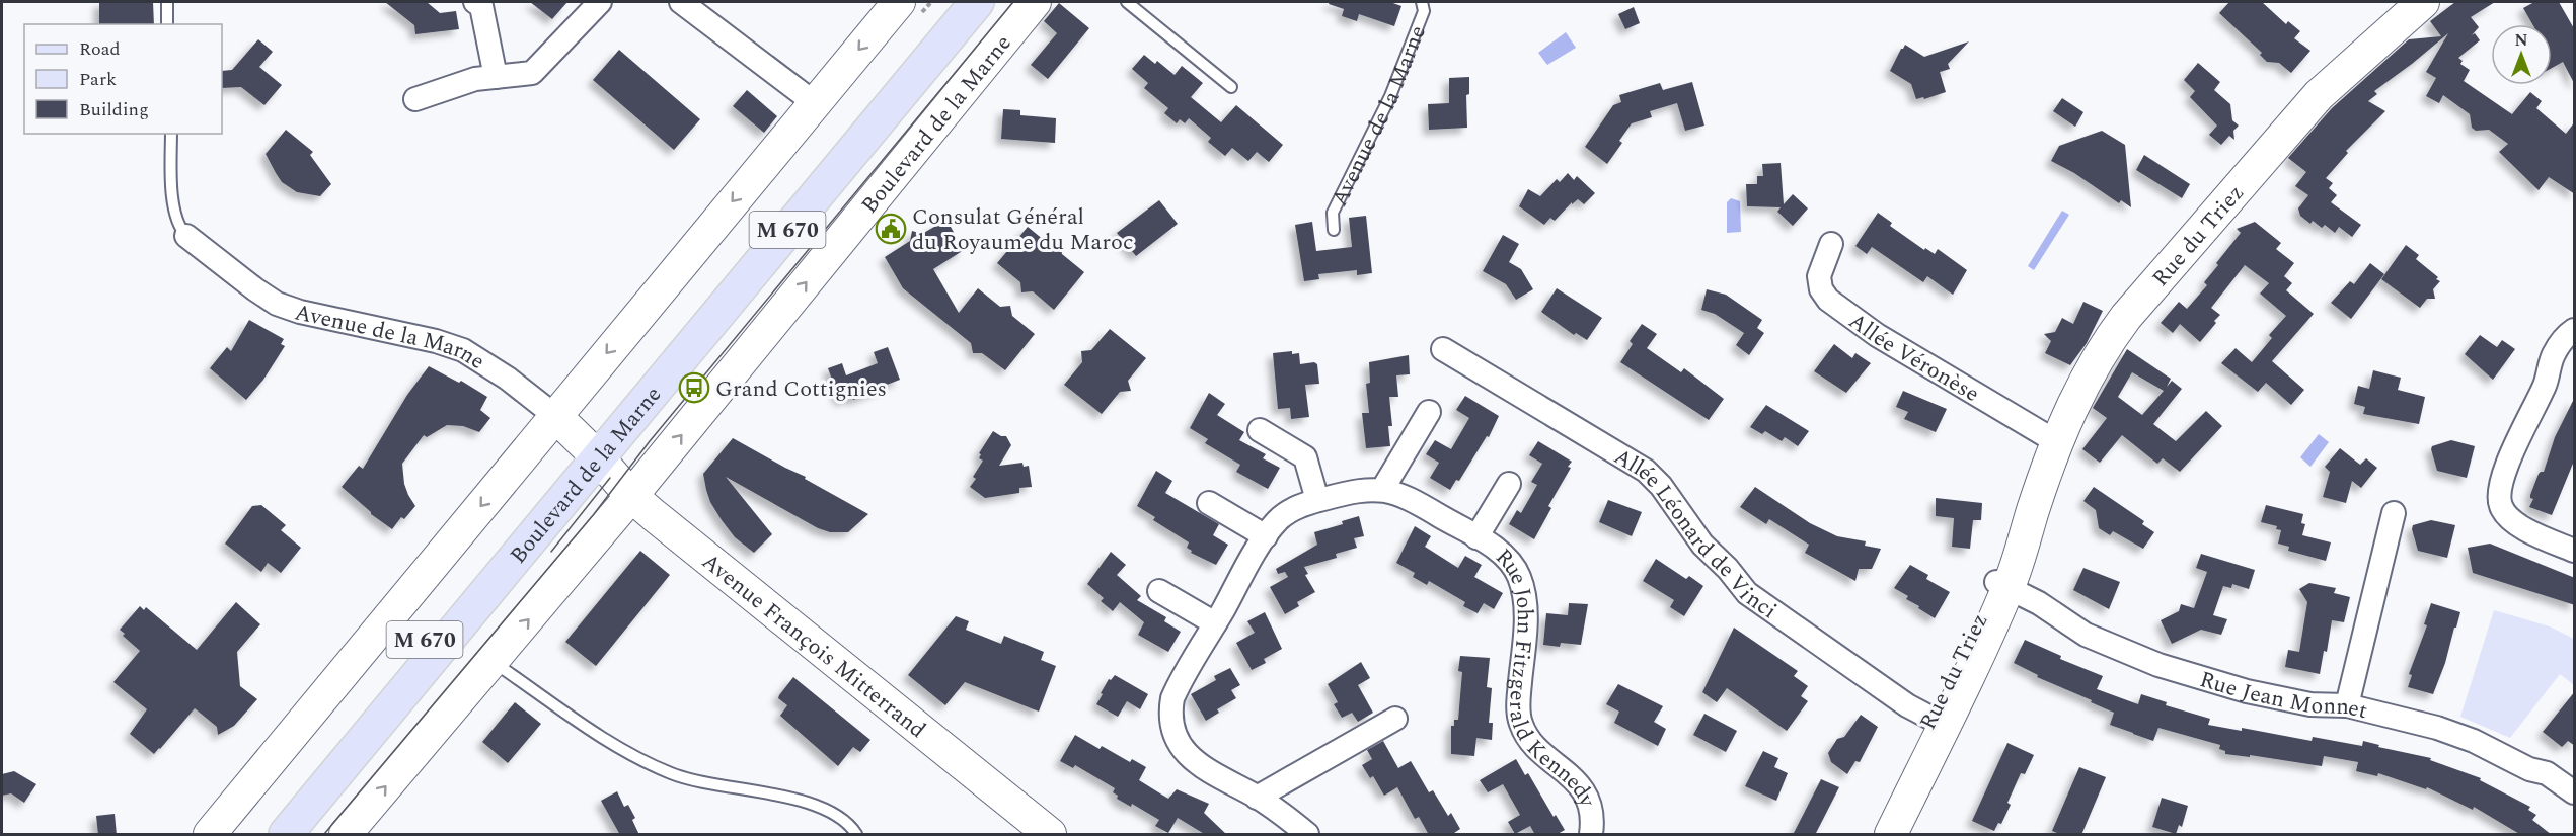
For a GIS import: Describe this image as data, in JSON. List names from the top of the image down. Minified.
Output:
{"streets":{"main road":["Boulevard de la Marne","M 670"],"street":["Avenue de la Marne","Rue du Triez","Allée Véronèse","Allée Léonard de Vinci","Avenue François Mitterrand","Rue John Fitzgerald Kennedy","Rue Jean Monnet"]},"crossings":[["Avenue de la Marne","Boulevard de la Marne"],["Avenue de la Marne","Avenue François Mitterrand"],["Boulevard de la Marne","Avenue François Mitterrand"],["Rue du Triez","Allée Véronèse"],["Rue du Triez","Allée Léonard de Vinci"],["Rue du Triez","Rue Jean Monnet"]],"places":{"public building":["Consulat Général du Royaume du Maroc"],"bus stop":["Grand Cottignies"]},"legend":["Road","Park","Building"],"north":"top"}
